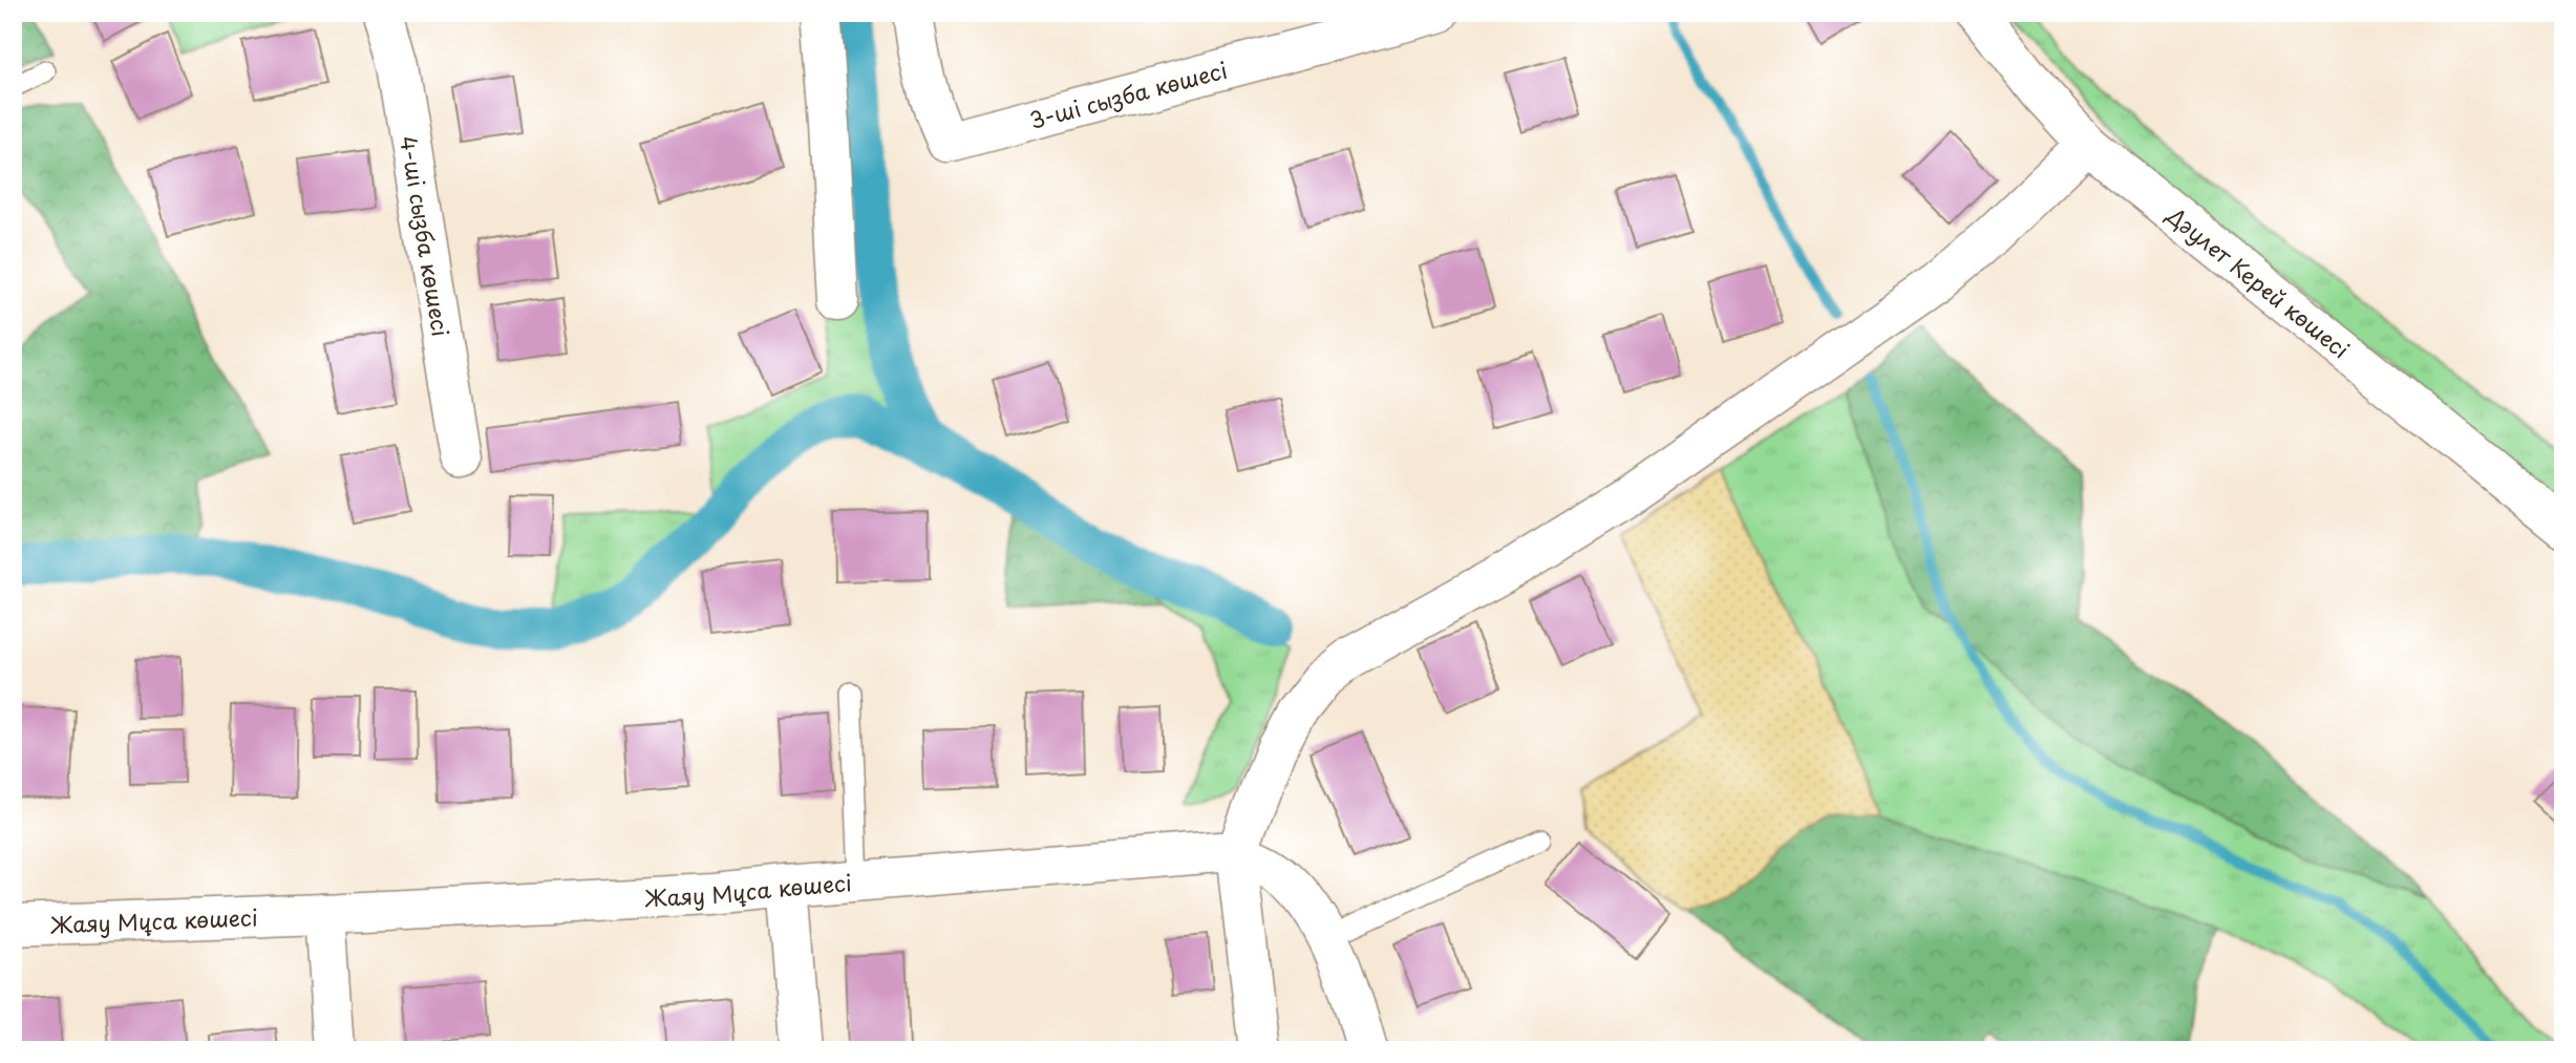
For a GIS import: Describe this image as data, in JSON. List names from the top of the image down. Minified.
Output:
{"streets":{"street":["3-ші сызба көшесі","4-ші сызба көшесі","Дәулет Керей көшесі","Жаяу Мұса көшесі"]}}
